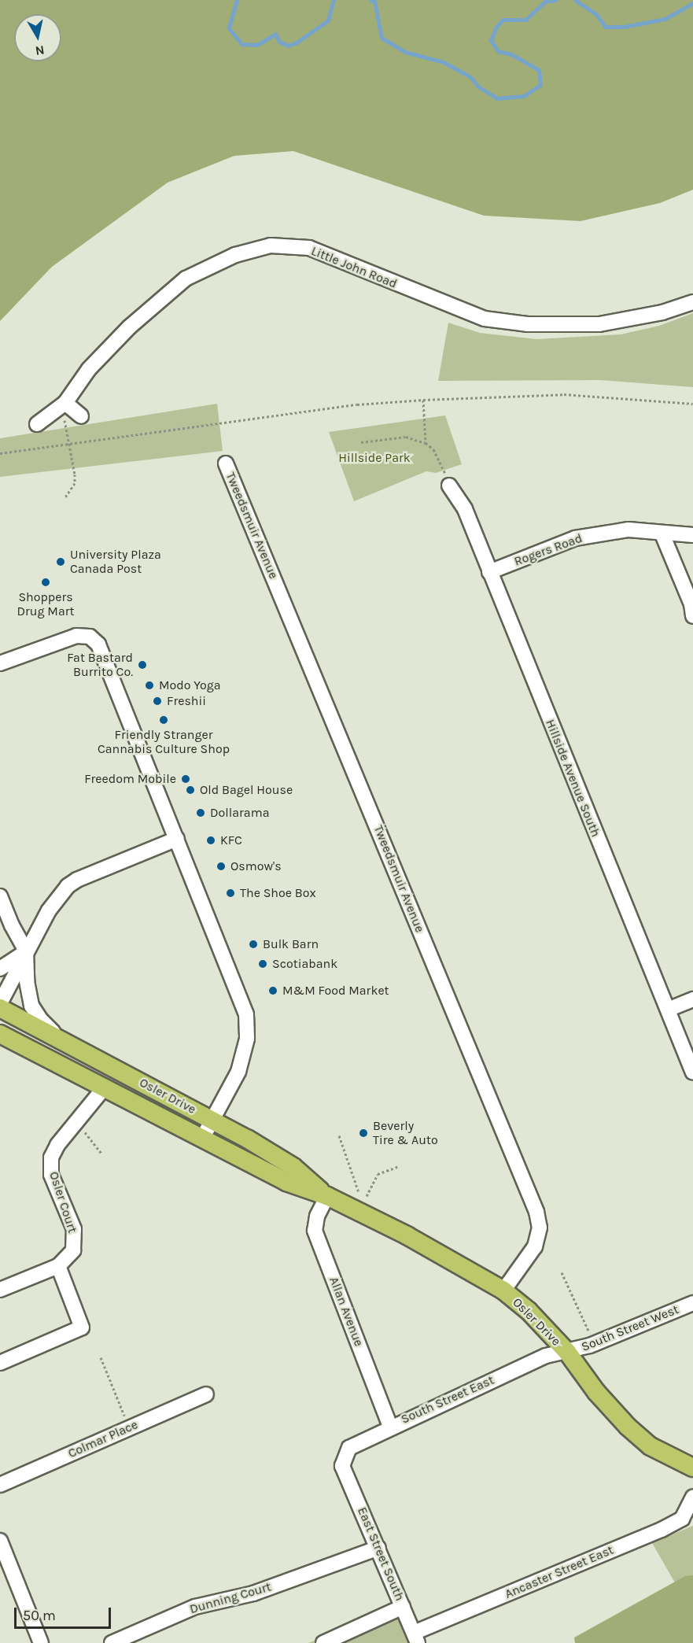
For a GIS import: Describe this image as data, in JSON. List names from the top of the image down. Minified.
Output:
{"streets":{"main road":["Osler Drive"],"street":["Little John Road","Tweedsmuir Avenue","Rogers Road","Hillside Avenue South","Osler Court","Allan Avenue","South Street West","South Street East","Colmar Place","East Street South","Ancaster Street East","Dunning Court"]},"crossings":[["Tweedsmuir Avenue","Osler Drive"],["Rogers Road","Hillside Avenue South"],["Osler Drive","Osler Court"],["Osler Drive","Allan Avenue"],["Osler Drive","South Street West"],["Osler Drive","South Street East"],["Allan Avenue","South Street East"],["South Street West","South Street East"],["South Street East","East Street South"],["East Street South","Ancaster Street East"],["East Street South","Dunning Court"]],"parks":["Hillside Park"],"places":["University Plaza Canada Post","Shoppers Drug Mart","Fat Bastard Burrito Co.","Modo Yoga","Freshii","Friendly Stranger Cannabis Culture Shop","Freedom Mobile","Old Bagel House","Dollarama","KFC","Osmow's","The Shoe Box","Bulk Barn","Scotiabank","M&M Food Market","Beverly Tire & Auto"],"scale_bar":"50 m","north":"bottom"}
